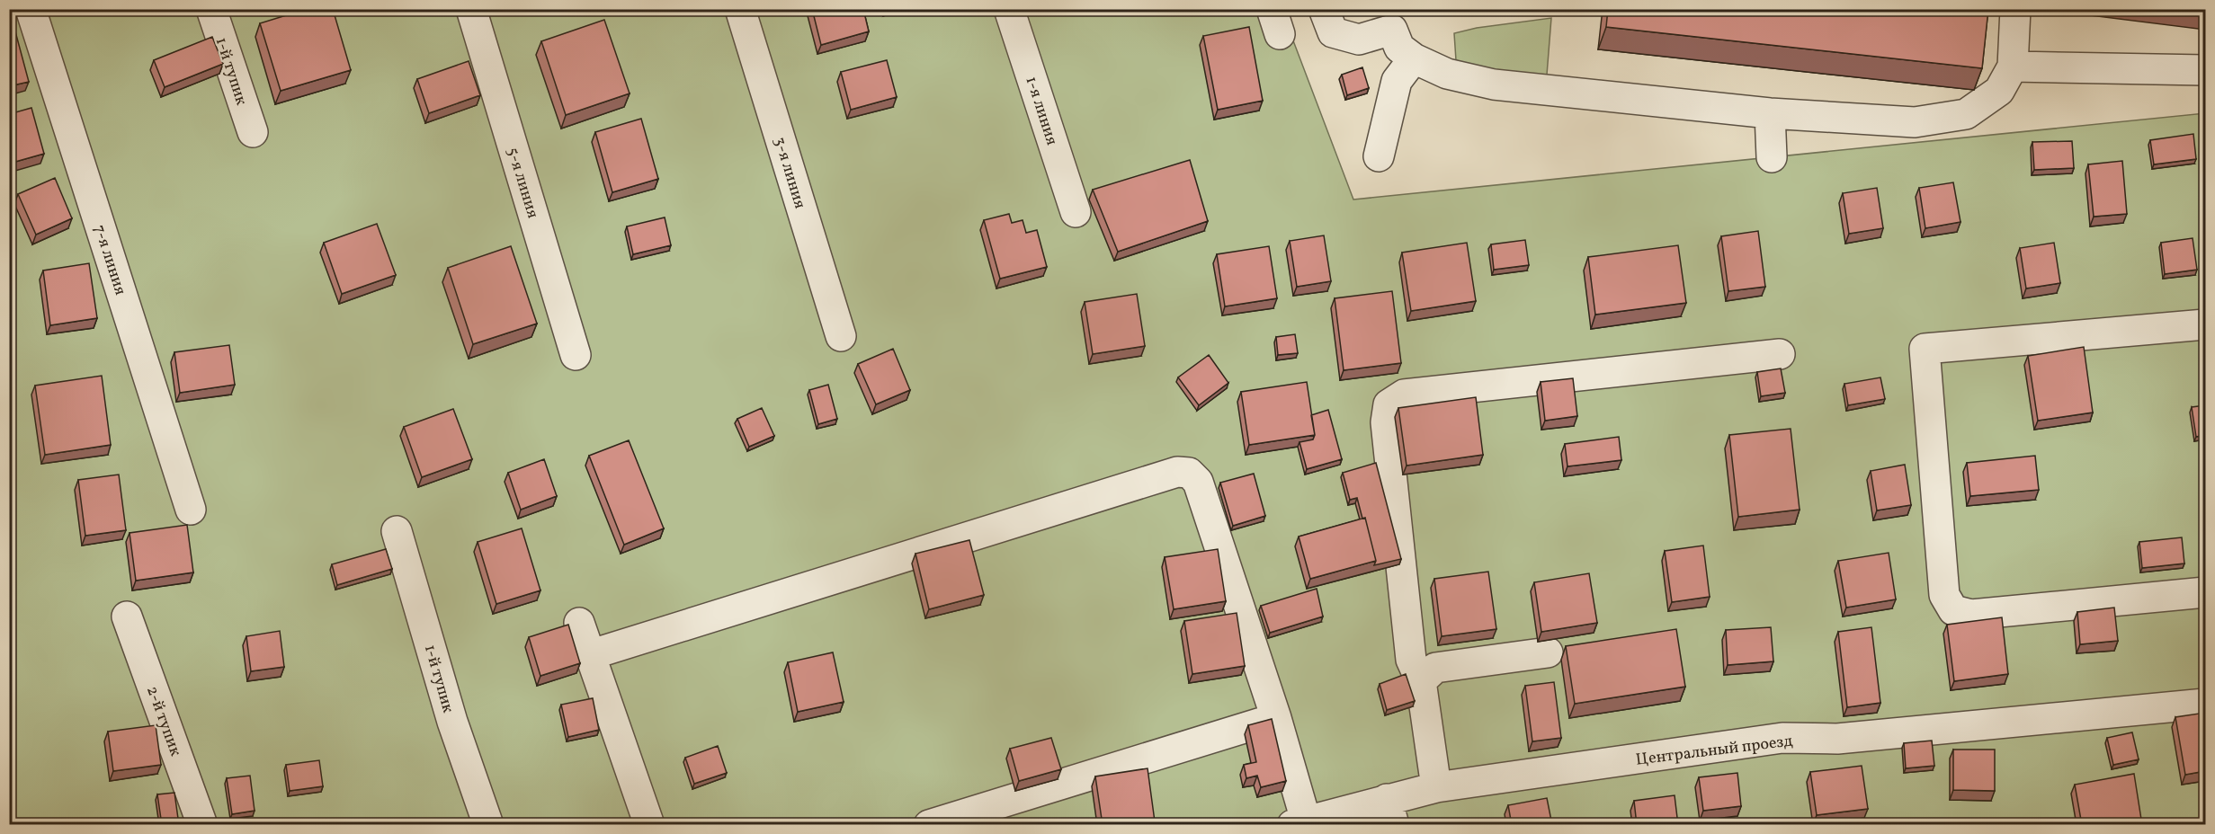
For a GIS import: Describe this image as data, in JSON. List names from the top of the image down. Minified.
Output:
{"streets":{"lane":["1-й тупик","1-я линия","3-я линия","5-я линия","7-я линия","2-й тупик","Центральный проезд"]}}
